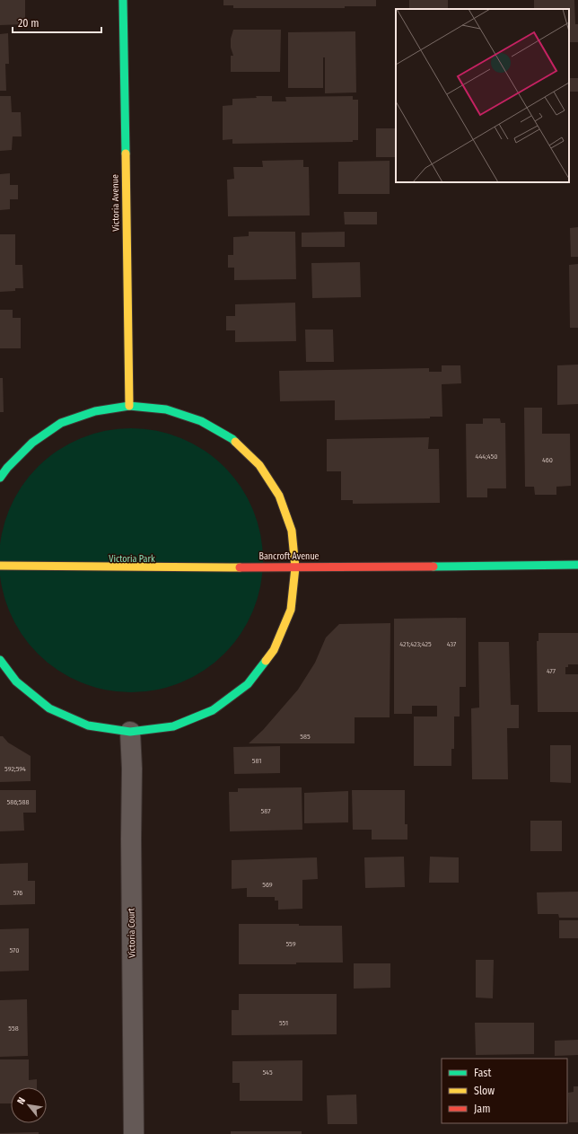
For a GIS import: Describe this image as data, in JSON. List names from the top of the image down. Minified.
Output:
{"streets":{"street":["Victoria Avenue","Bancroft Avenue","Victoria Court"]},"parks":["Victoria Park"],"house_numbers":["444;450","460","421;423;425","437","477","585","581","592;594","586;588","587","569","576","559","570","551","558","545"],"legend":["Fast","Slow","Jam"],"scale_bar":"20 m","north":"top left"}
